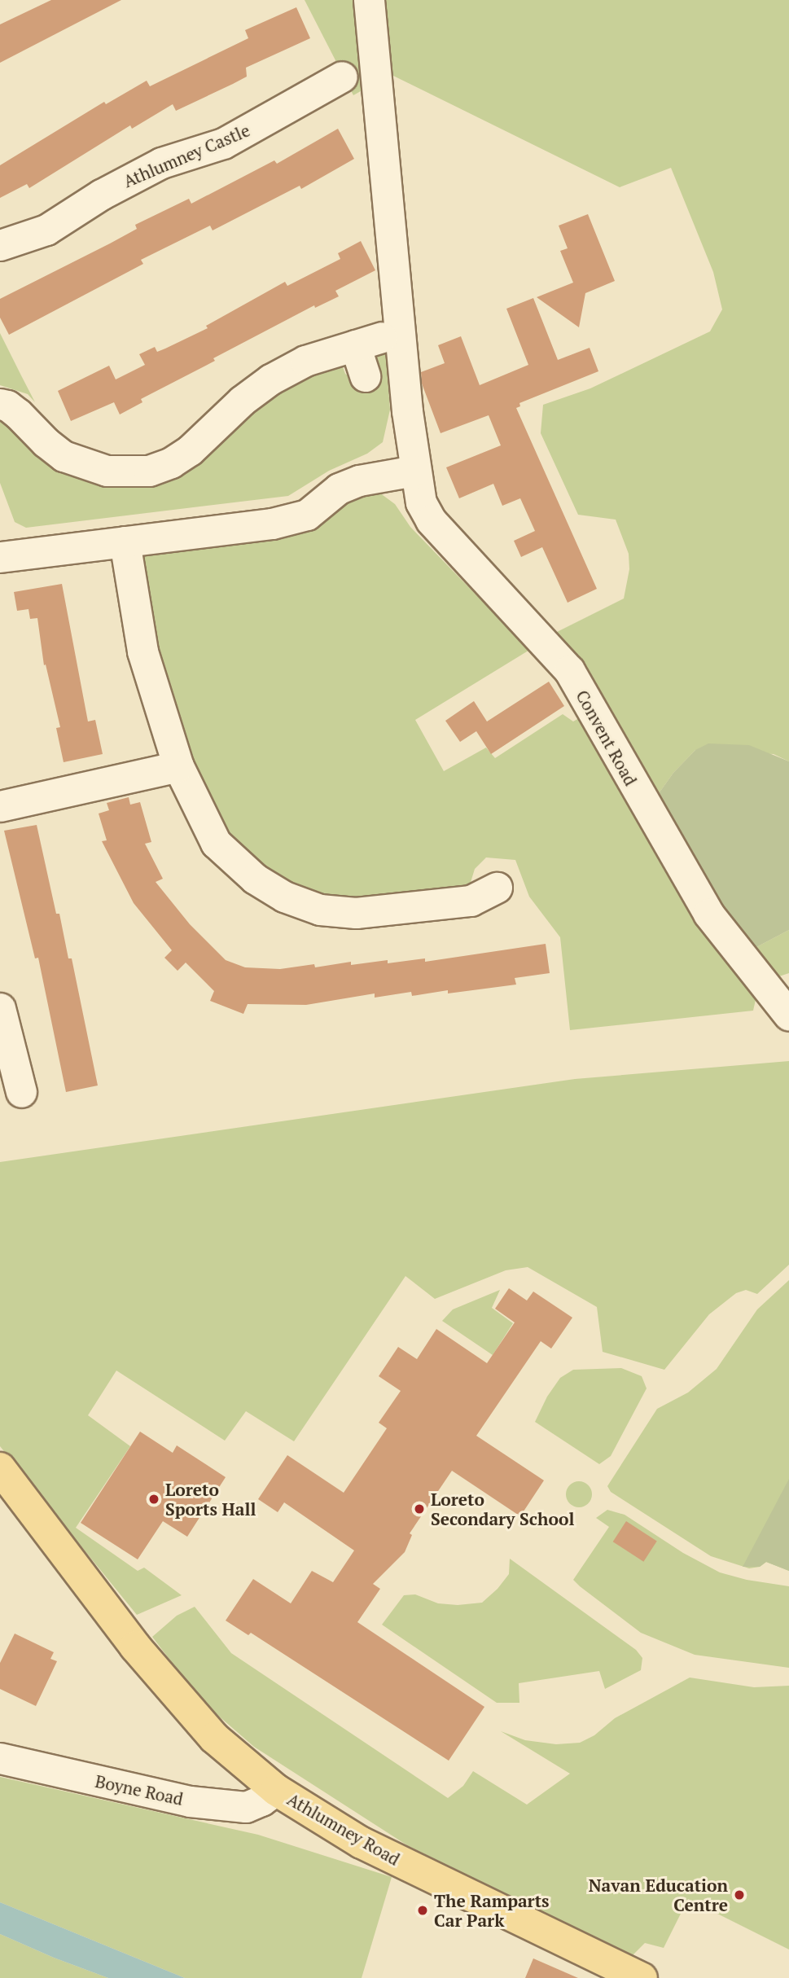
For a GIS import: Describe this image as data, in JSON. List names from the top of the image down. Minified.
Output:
{"streets":{"main road":["Athlumney Road"],"street":["Athlumney Castle","Convent Road","Boyne Road"]},"crossings":[["Boyne Road","Athlumney Road"]],"places":["Loreto Sports Hall","Loreto Secondary School","Navan Education Centre","The Ramparts Car Park"]}
